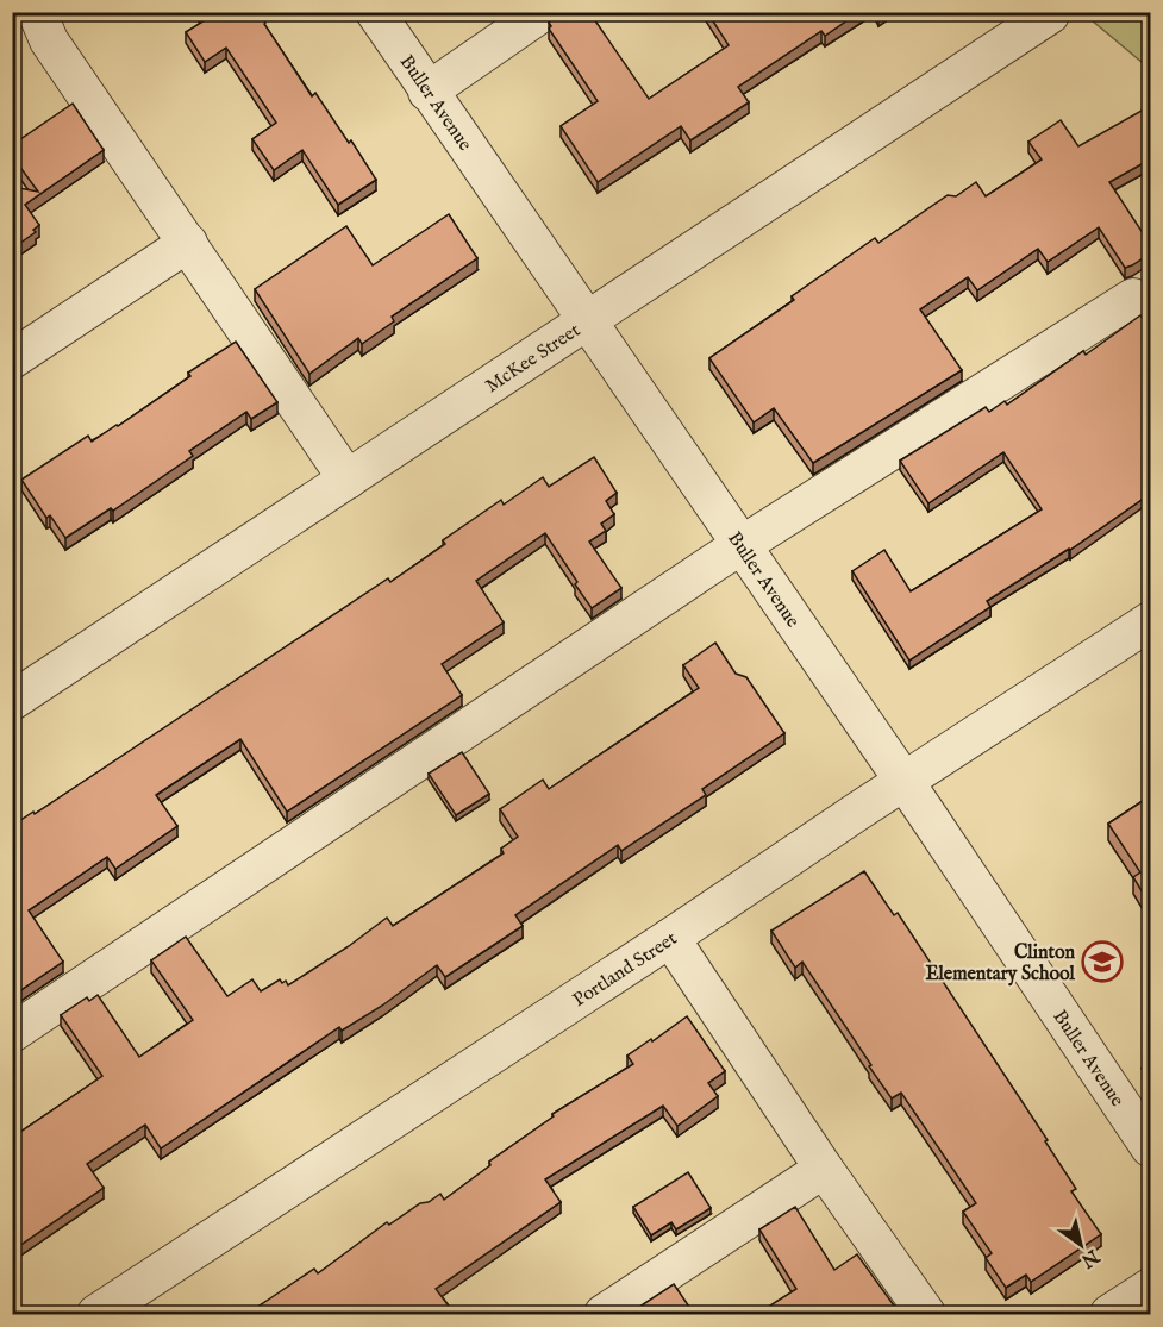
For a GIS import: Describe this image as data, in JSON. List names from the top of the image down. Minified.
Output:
{"streets":{"street":["Buller Avenue","McKee Street","Portland Street"]},"crossings":[["Buller Avenue","McKee Street"],["Buller Avenue","Portland Street"]],"places":{"school or university":["Clinton Elementary School"]},"north":"bottom right"}
